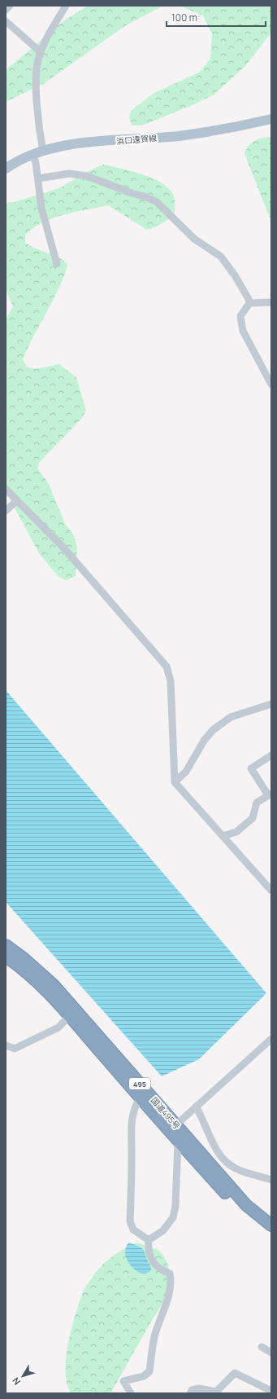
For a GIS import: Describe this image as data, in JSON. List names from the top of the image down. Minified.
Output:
{"streets":{"highway":["495","国道495号"],"main road":["浜口遠賀線"]},"scale_bar":"100 m","north":"bottom left"}
